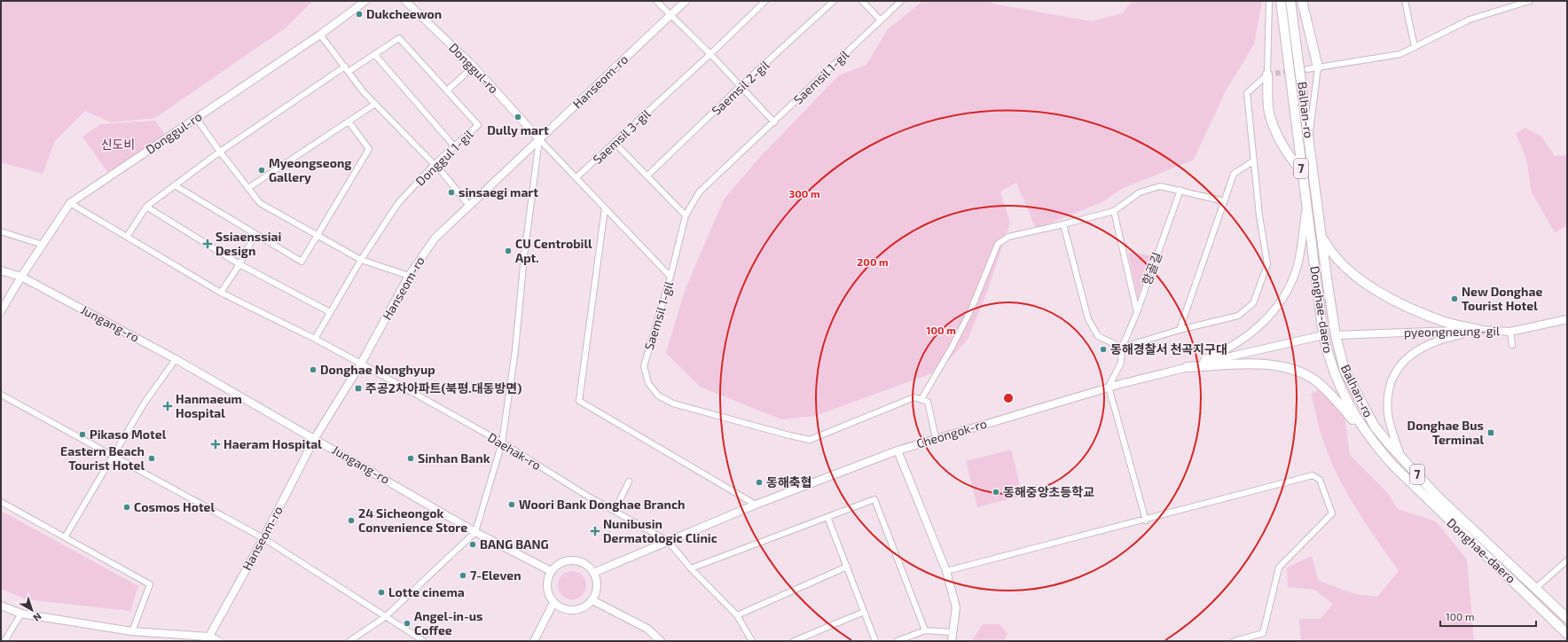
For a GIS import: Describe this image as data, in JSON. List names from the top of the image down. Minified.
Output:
{"streets":{"main road":["Balhan-ro","7","Donghae-daero"],"street":["Donggul-ro","Saemsil 1-gil","Hanseom-ro","Saemsil 2-gil","Saemsil 3-gil","Donggul 1-gil","항골길","Jungang-ro","pyeongneung-gil","Cheongok-ro","Daehak-ro"]},"crossings":[["Donggul-ro","Hanseom-ro"],["Donggul-ro","Jungang-ro"],["Donggul-ro","Daehak-ro"],["Hanseom-ro","Jungang-ro"],["Hanseom-ro","Daehak-ro"],["Balhan-ro","pyeongneung-gil"],["Donggul 1-gil","Daehak-ro"],["항골길","Cheongok-ro"],["Donghae-daero","Cheongok-ro"],["Jungang-ro","Cheongok-ro"],["Cheongok-ro","Daehak-ro"]],"parks":["신도비"],"places":{"other":["Dukcheewon","Dully mart","Myeongseong Gallery","sinsaegi mart","CU Centrobill Apt.","New Donghae Tourist Hotel","동해경찰서 천곡지구대","Donghae Nonghyup","Pikaso Motel","Eastern Beach Tourist Hotel","Sinhan Bank","동해축협","동해중앙초등학교","Woori Bank Donghae Branch","Cosmos Hotel","24 Sicheongok Convenience Store","BANG BANG","7-Eleven","Lotte cinema","Angel-in-us Coffee"],"health":["Ssiaenssiai Design","Hanmaeum Hospital","Haeram Hospital","Nunibusin Dermatologic Clinic"],"transit":["주공2차아파트(북평.대동방면)","Donghae Bus Terminal"]},"scale_bar":"100 m","north":"bottom right","rings":["300 m","200 m","100 m"]}
